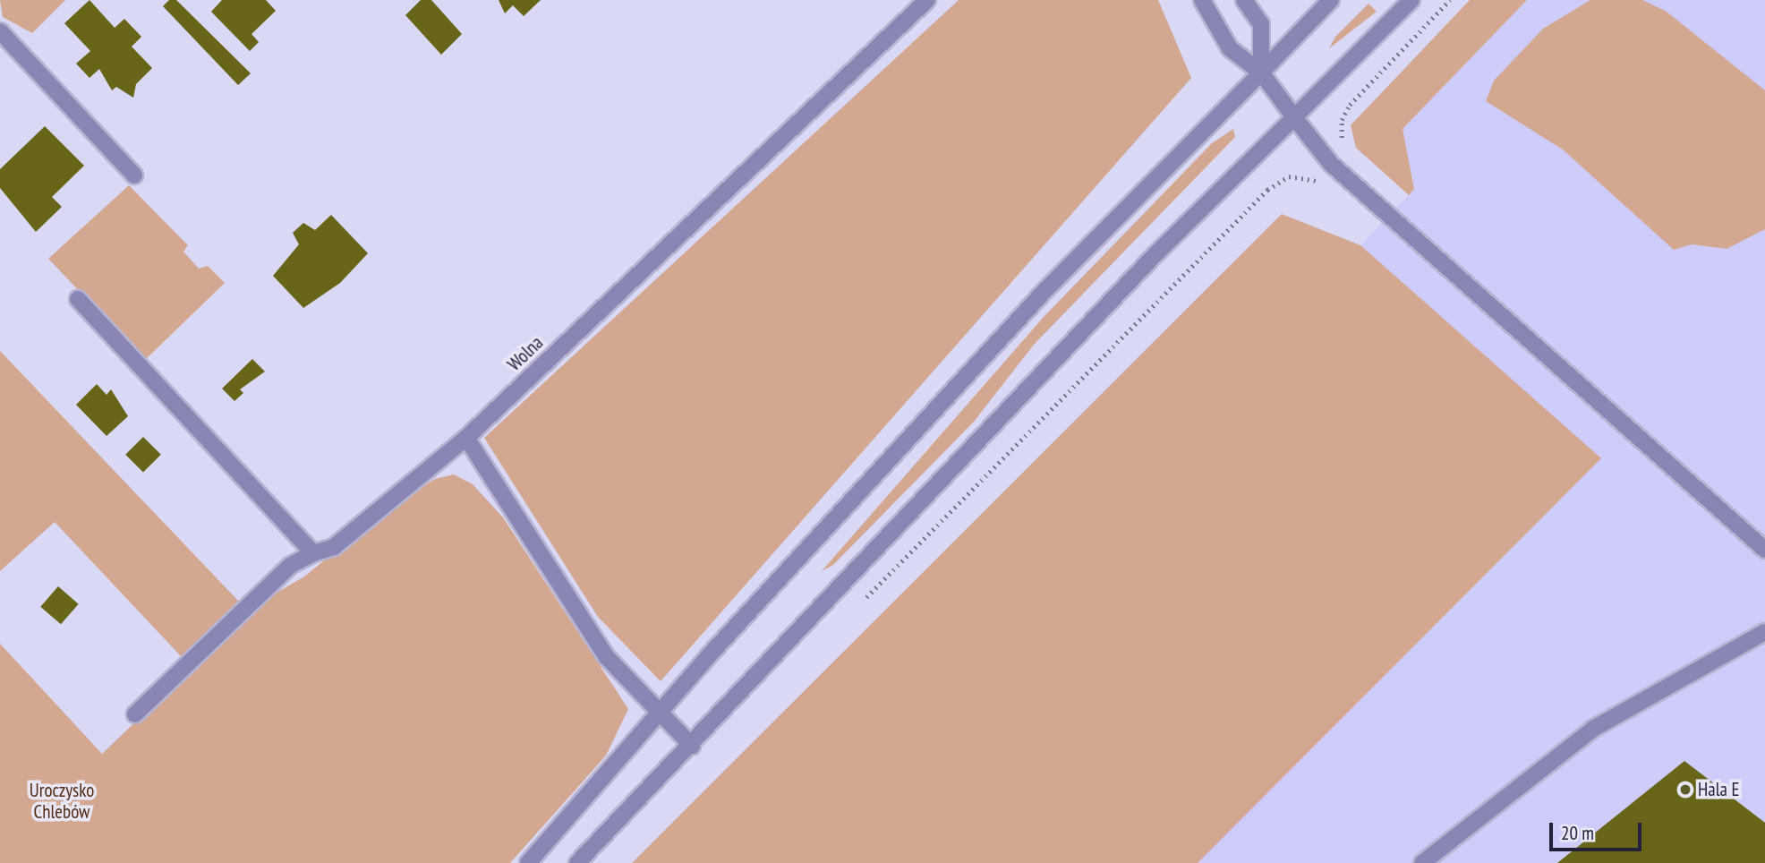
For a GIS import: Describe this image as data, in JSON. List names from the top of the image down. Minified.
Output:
{"streets":{"street":["Wolna"]},"parks":["Uroczysko Chlebów"],"places":["Hala E"],"scale_bar":"20 m"}
